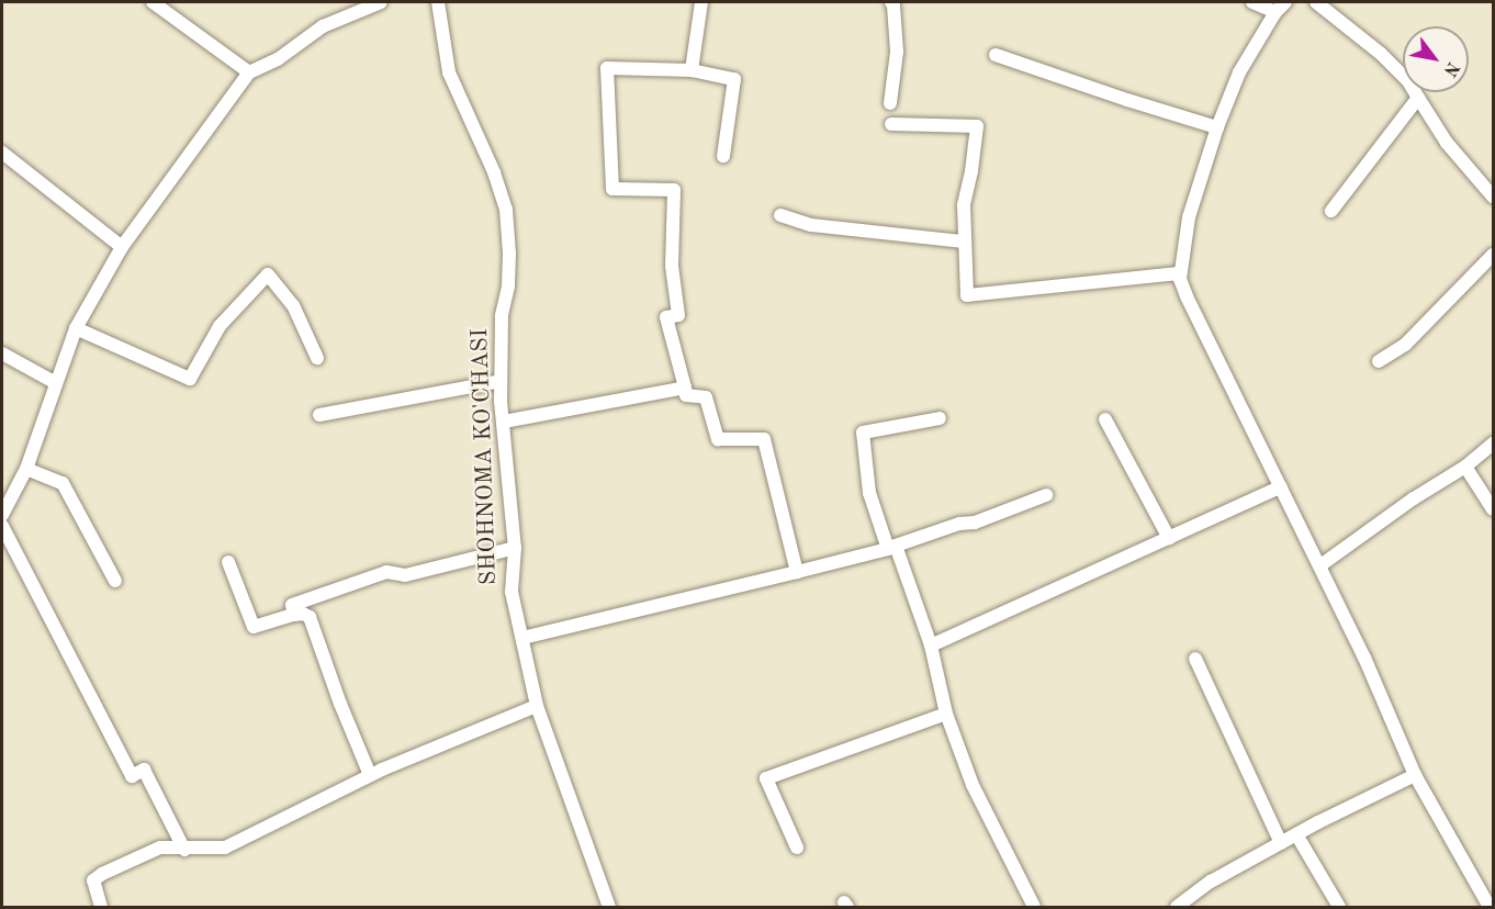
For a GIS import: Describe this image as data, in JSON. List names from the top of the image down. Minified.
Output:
{"streets":{"street":["SHOHNOMA KO'CHASI"]},"north":"bottom right"}
